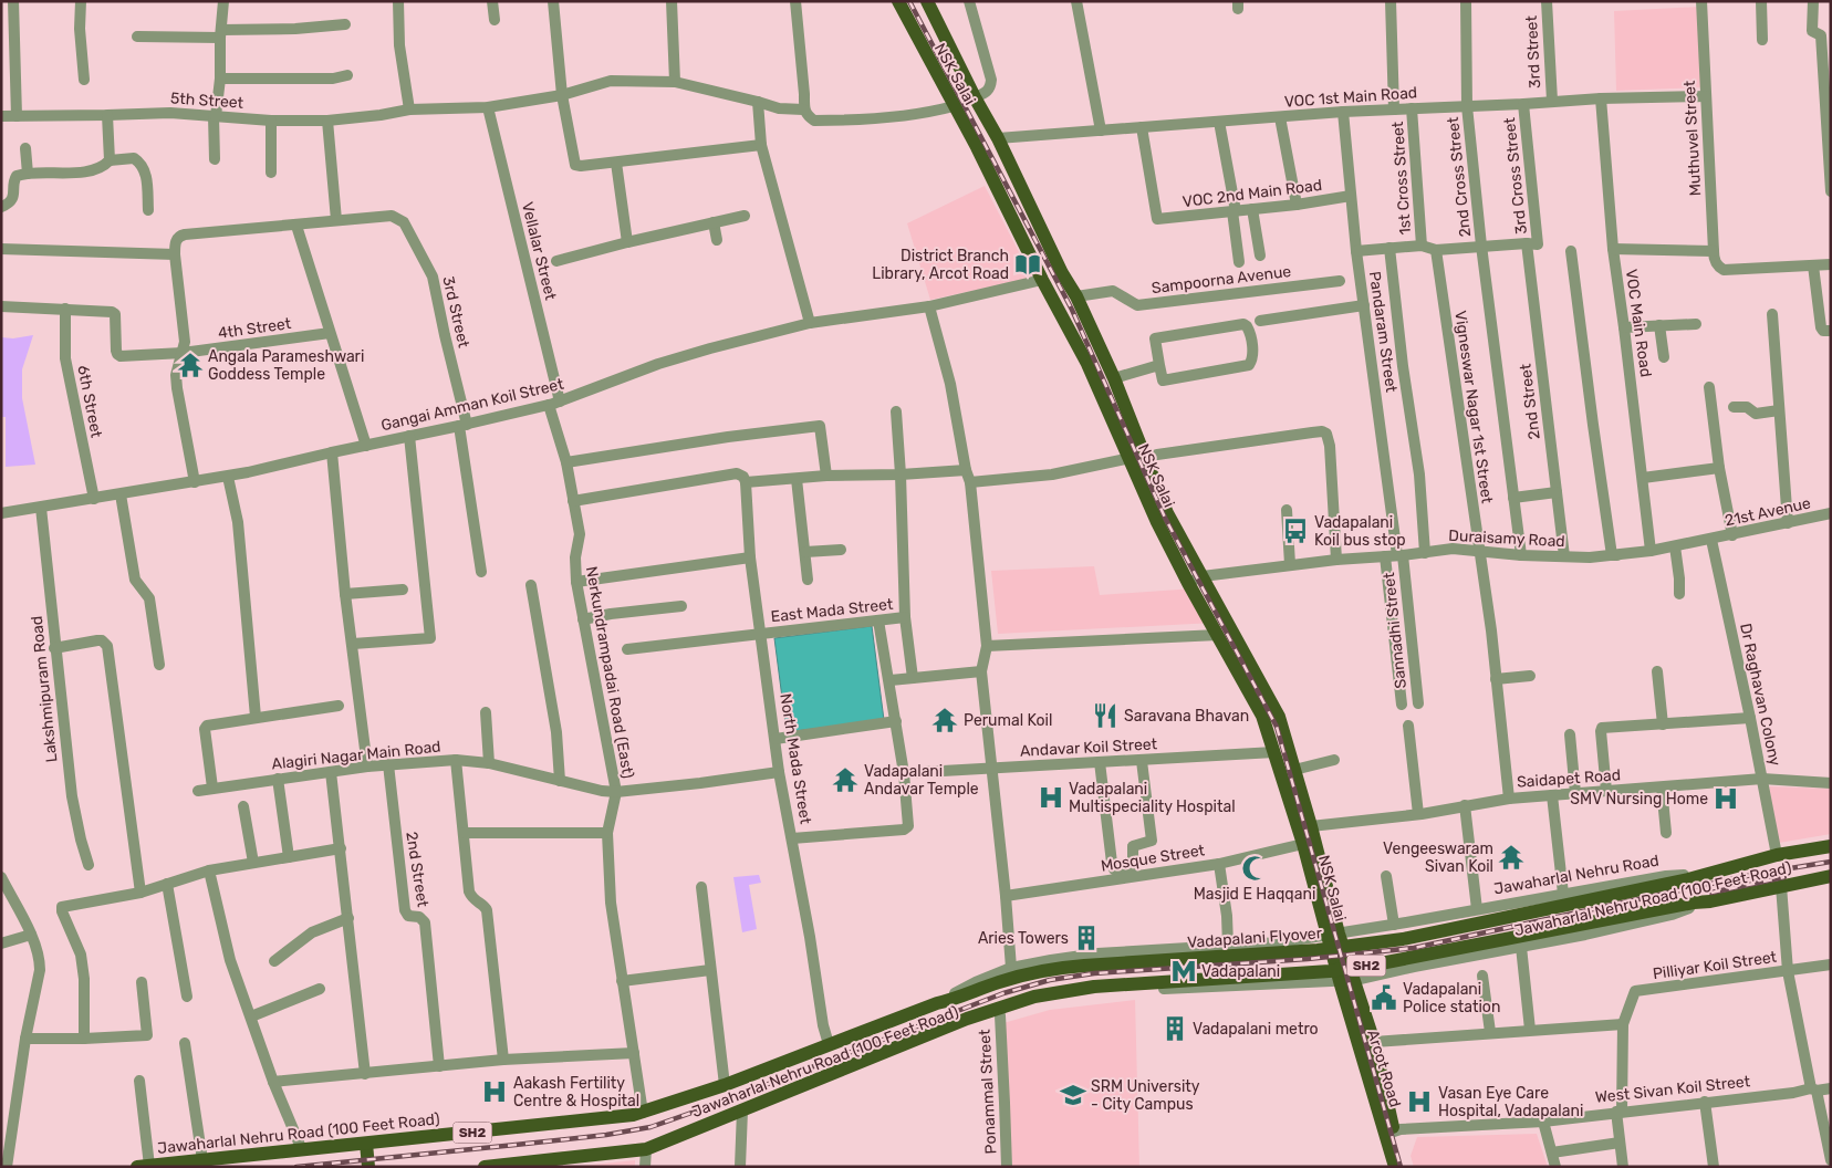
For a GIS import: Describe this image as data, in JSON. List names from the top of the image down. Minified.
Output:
{"streets":{"main road":["NSK Salai","Jawaharlal Nehru Road","Jawaharlal Nehru Road (100 Feet Road)","Vadapalani Flyover","SH2","Arcot Road"],"street":["3rd Street","VOC 1st Main Road","5th Street","Muthuvel Street","3rd Cross Street","2nd Cross Street","1st Cross Street","VOC 2nd Main Road","Vellalar Street","Sampoorna Avenue","VOC Main Road","4th Street","Pandaram Street","6th Street","2nd Street","Gangai Amman Koil Street","Vigneswar Nagar 1st Street","21st Avenue","Duraisamy Road","East Mada Street","Sannadhi Street","Nerkundrampadai Road (East)","Lakshmipuram Road","Dr Raghavan Colony","Andavar Koil Street","Alagiri Nagar Main Road","North Mada Street","Saidapet Road","Mosque Street","Pilliyar Koil Street","West Sivan Koil Street","Ponammal Street"]},"crossings":[["3rd Street","VOC 1st Main Road"],["3rd Street","Gangai Amman Koil Street"],["NSK Salai","Gangai Amman Koil Street"],["NSK Salai","Andavar Koil Street"],["NSK Salai","Mosque Street"],["NSK Salai","Jawaharlal Nehru Road"],["NSK Salai","Jawaharlal Nehru Road (100 Feet Road)"],["NSK Salai","Arcot Road"],["VOC 1st Main Road","Muthuvel Street"],["VOC 1st Main Road","3rd Cross Street"],["VOC 1st Main Road","2nd Cross Street"],["VOC 1st Main Road","1st Cross Street"],["VOC 1st Main Road","VOC 2nd Main Road"],["VOC 1st Main Road","VOC Main Road"],["VOC 1st Main Road","Pandaram Street"],["5th Street","Vellalar Street"],["3rd Cross Street","2nd Street"],["2nd Cross Street","Duraisamy Road"],["VOC 2nd Main Road","Pandaram Street"],["Vellalar Street","Gangai Amman Koil Street"],["Vellalar Street","Nerkundrampadai Road (East)"],["VOC Main Road","Duraisamy Road"],["4th Street","6th Street"],["Pandaram Street","Duraisamy Road"],["Pandaram Street","Sannadhi Street"],["6th Street","Gangai Amman Koil Street"],["2nd Street","Duraisamy Road"],["2nd Street","Alagiri Nagar Main Road"],["Gangai Amman Koil Street","Nerkundrampadai Road (East)"],["Gangai Amman Koil Street","Lakshmipuram Road"],["Vigneswar Nagar 1st Street","Duraisamy Road"],["Vigneswar Nagar 1st Street","Saidapet Road"],["21st Avenue","Duraisamy Road"],["21st Avenue","Dr Raghavan Colony"],["Duraisamy Road","Sannadhi Street"],["Duraisamy Road","Dr Raghavan Colony"],["East Mada Street","North Mada Street"],["Nerkundrampadai Road (East)","Alagiri Nagar Main Road"],["Nerkundrampadai Road (East)","Jawaharlal Nehru Road (100 Feet Road)"],["Dr Raghavan Colony","Saidapet Road"],["Dr Raghavan Colony","Jawaharlal Nehru Road"],["Alagiri Nagar Main Road","North Mada Street"],["North Mada Street","Jawaharlal Nehru Road (100 Feet Road)"],["Jawaharlal Nehru Road","Jawaharlal Nehru Road (100 Feet Road)"],["Jawaharlal Nehru Road","Vadapalani Flyover"],["Jawaharlal Nehru Road (100 Feet Road)","Vadapalani Flyover"],["Jawaharlal Nehru Road (100 Feet Road)","SH2"],["Jawaharlal Nehru Road (100 Feet Road)","Arcot Road"],["Jawaharlal Nehru Road (100 Feet Road)","Ponammal Street"],["Pilliyar Koil Street","West Sivan Koil Street"]],"places":{"library":["District Branch Library, Arcot Road"],"temple":["Angala Parameshwari Goddess Temple","Perumal Koil","Vadapalani Andavar Temple","Vengeeswaram Sivan Koil"],"bus stop":["Vadapalani Koil bus stop"],"restaurant":["Saravana Bhavan"],"hospital":["Vadapalani Multispeciality Hospital","SMV Nursing Home","Aakash Fertility Centre & Hospital","Vasan Eye Care Hospital, Vadapalani"],"mosque":["Masjid E Haqqani"],"building":["Aries Towers","Vadapalani metro"],"metro station":["Vadapalani"],"public building":["Vadapalani Police station"],"school or university":["SRM University - City Campus"]}}
